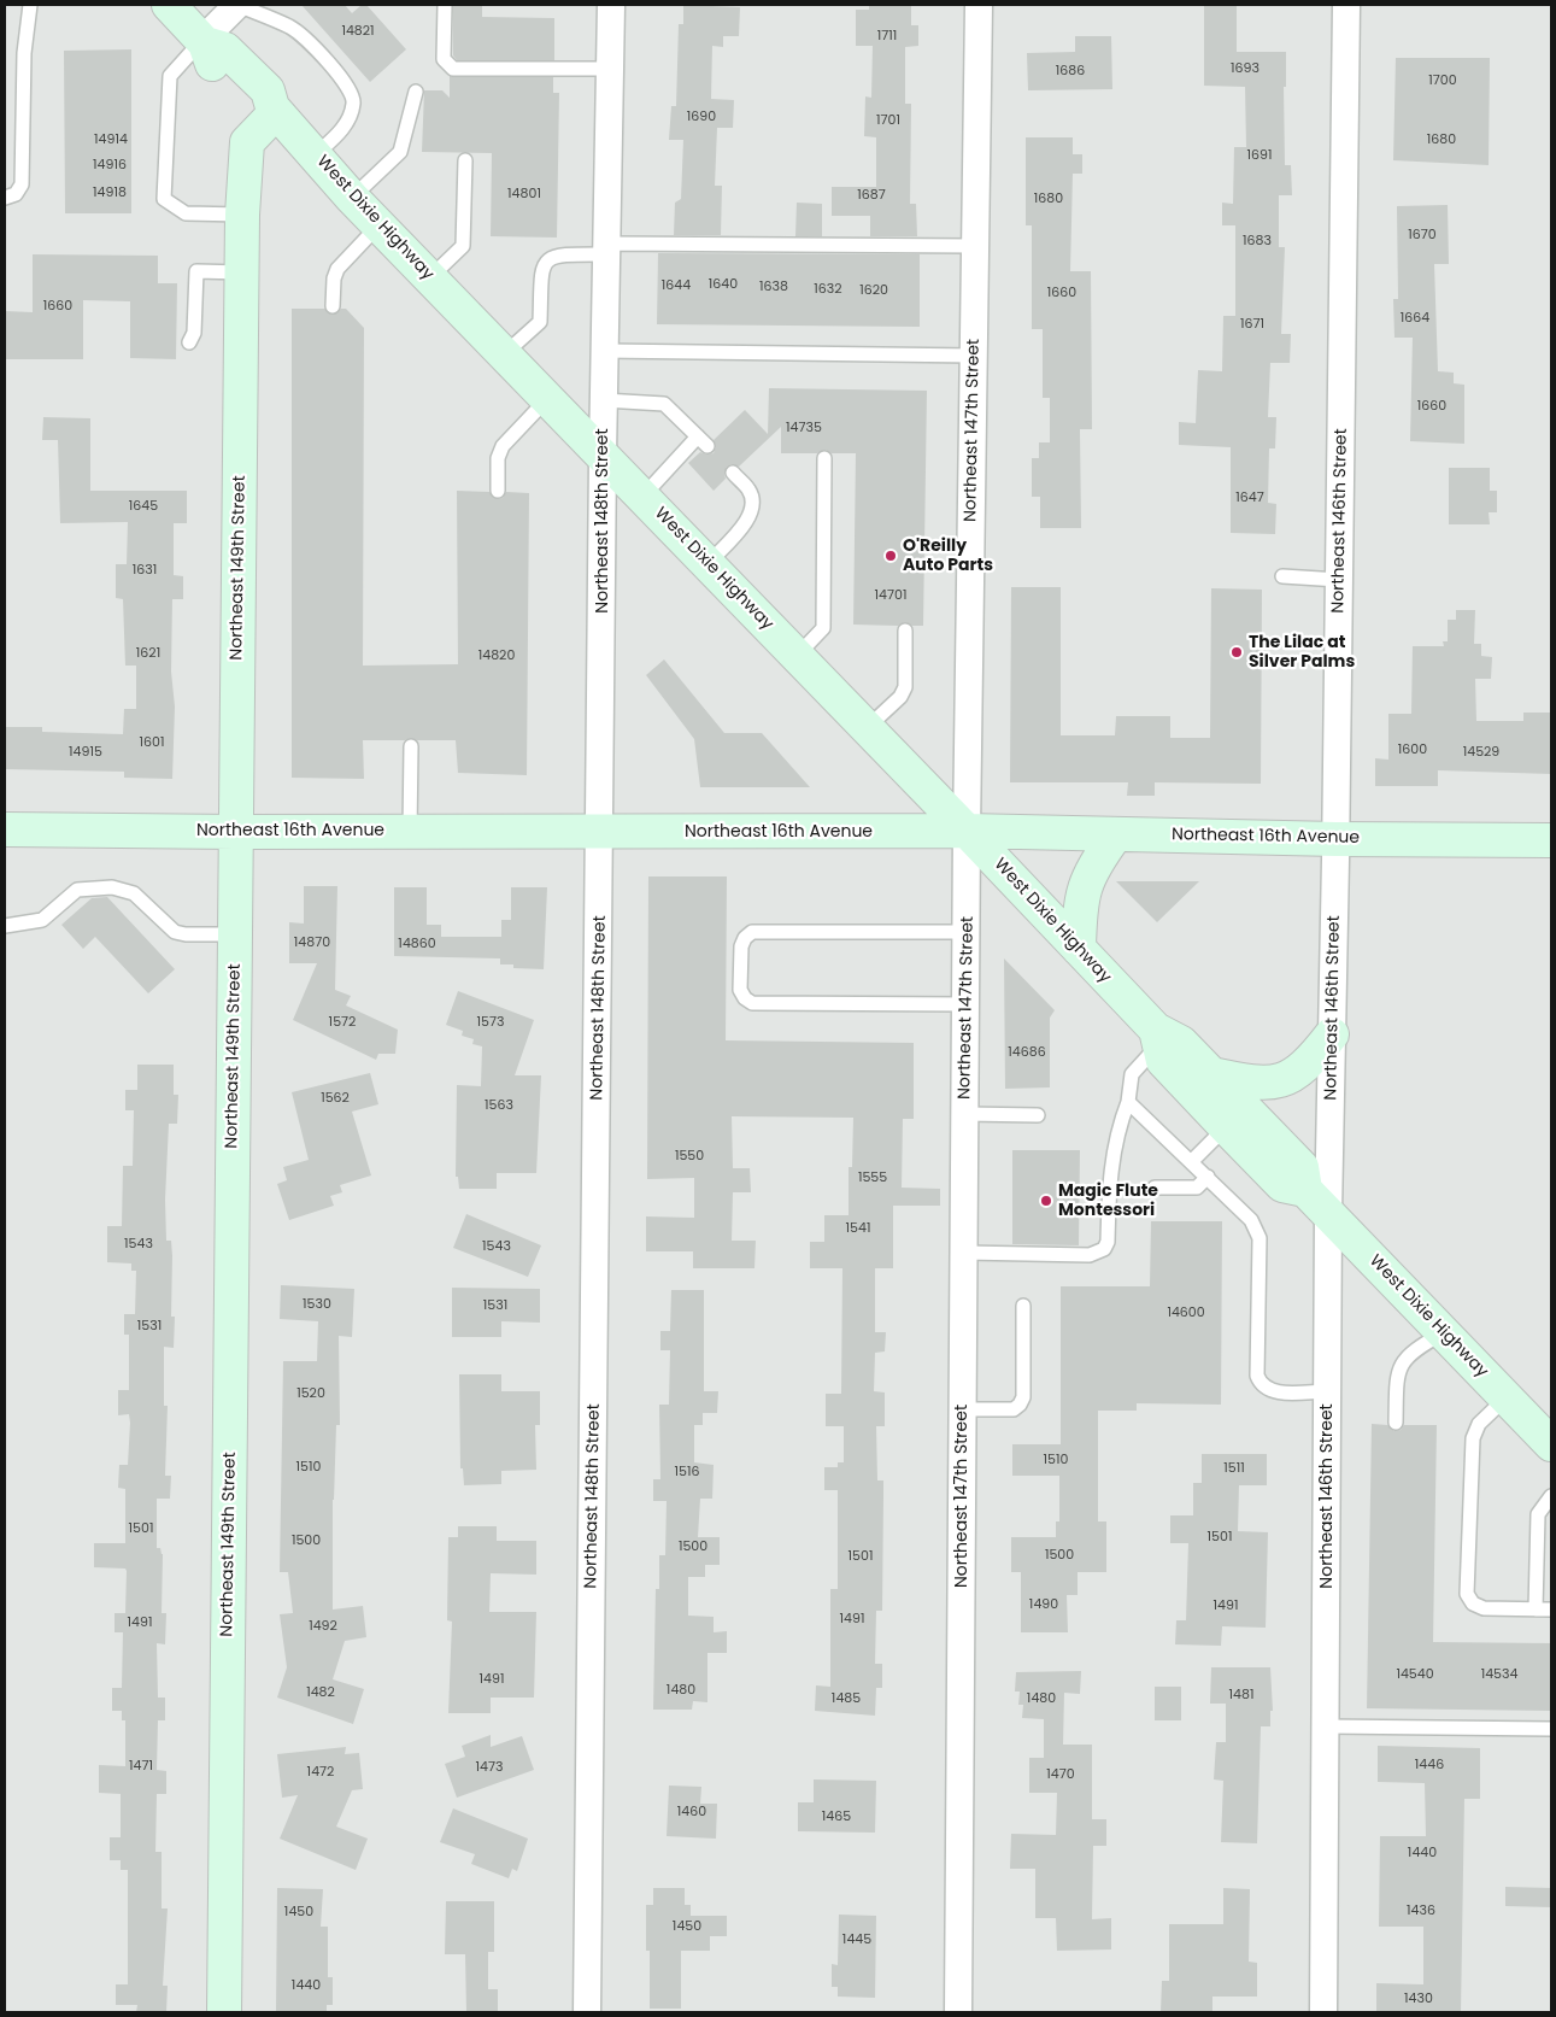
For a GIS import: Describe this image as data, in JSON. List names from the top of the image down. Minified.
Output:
{"streets":{"street":["West Dixie Highway","Northeast 147th Street","Northeast 148th Street","Northeast 146th Street","Northeast 149th Street","Northeast 16th Avenue"]},"crossings":[["West Dixie Highway","Northeast 147th Street"],["West Dixie Highway","Northeast 148th Street"],["West Dixie Highway","Northeast 146th Street"],["West Dixie Highway","Northeast 149th Street"],["West Dixie Highway","Northeast 16th Avenue"],["Northeast 147th Street","Northeast 16th Avenue"],["Northeast 148th Street","Northeast 16th Avenue"],["Northeast 146th Street","Northeast 16th Avenue"],["Northeast 149th Street","Northeast 16th Avenue"]],"places":["O'Reilly Auto Parts","The Lilac at Silver Palms","Magic Flute Montessori"],"house_numbers":["14821","1711","1693","1686","1700","1690","1701","14914","1680","1691","14916","14918","14801","1687","1680","1670","1683","1640","1644","1638","1632","1620","1660","1660","1664","1671","1660","14735","1647","1645","1631","14701","1621","14820","1601","1600","14915","14529","14870","14860","1572","1573","14686","1562","1563","1550","1555","1541","1543","1543","1530","1531","14600","1531","1520","1510","1510","1511","1516","1501","1501","1500","1500","1500","1501","1490","1491","1491","1491","1492","14540","14534","1491","1480","1482","1481","1485","1480","1446","1471","1473","1472","1470","1460","1465","1440","1436","1450","1450","1445","1440","1430"]}
